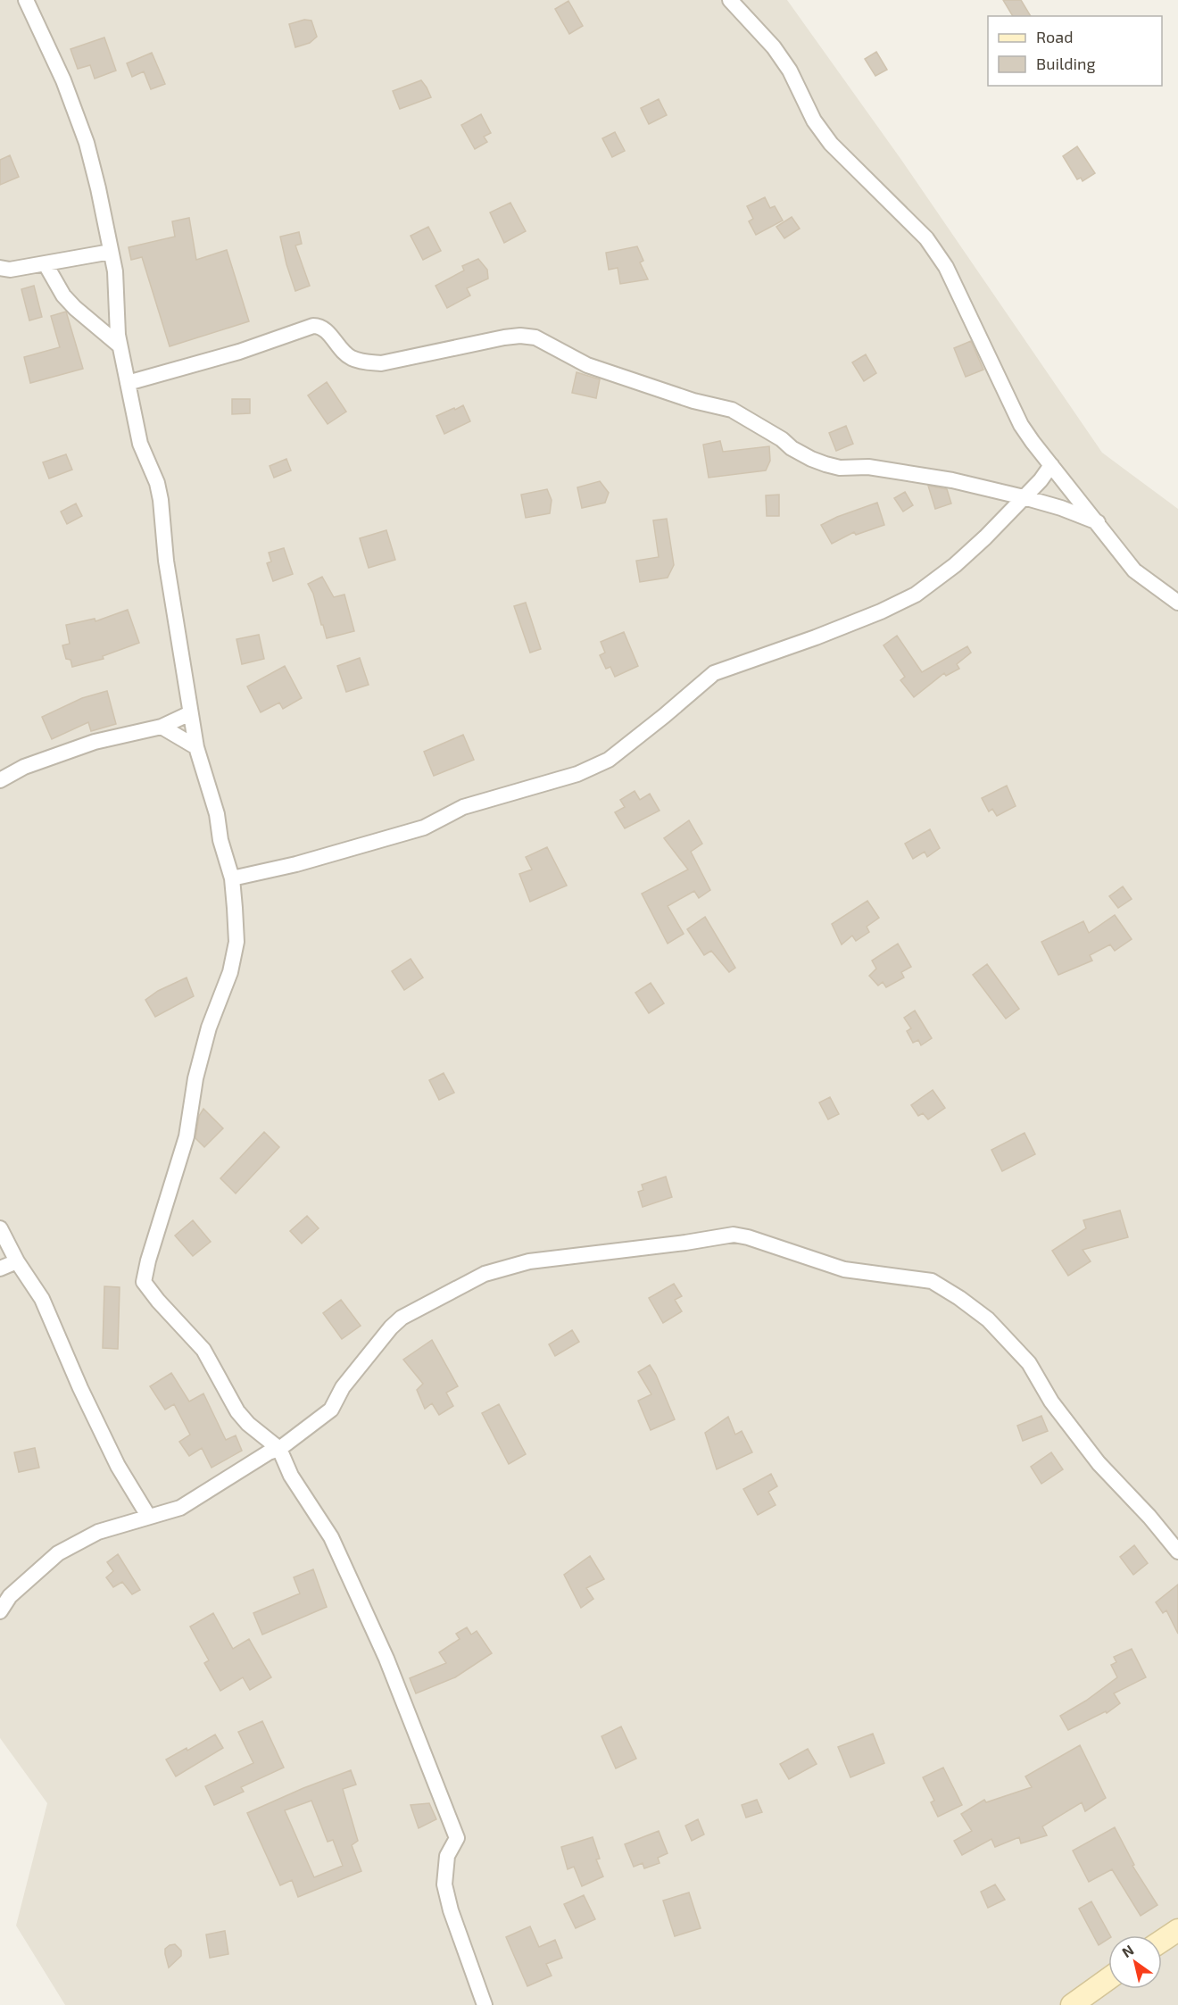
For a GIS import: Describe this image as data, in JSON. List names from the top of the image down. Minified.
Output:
{"legend":["Road","Building"],"north":"top left"}
